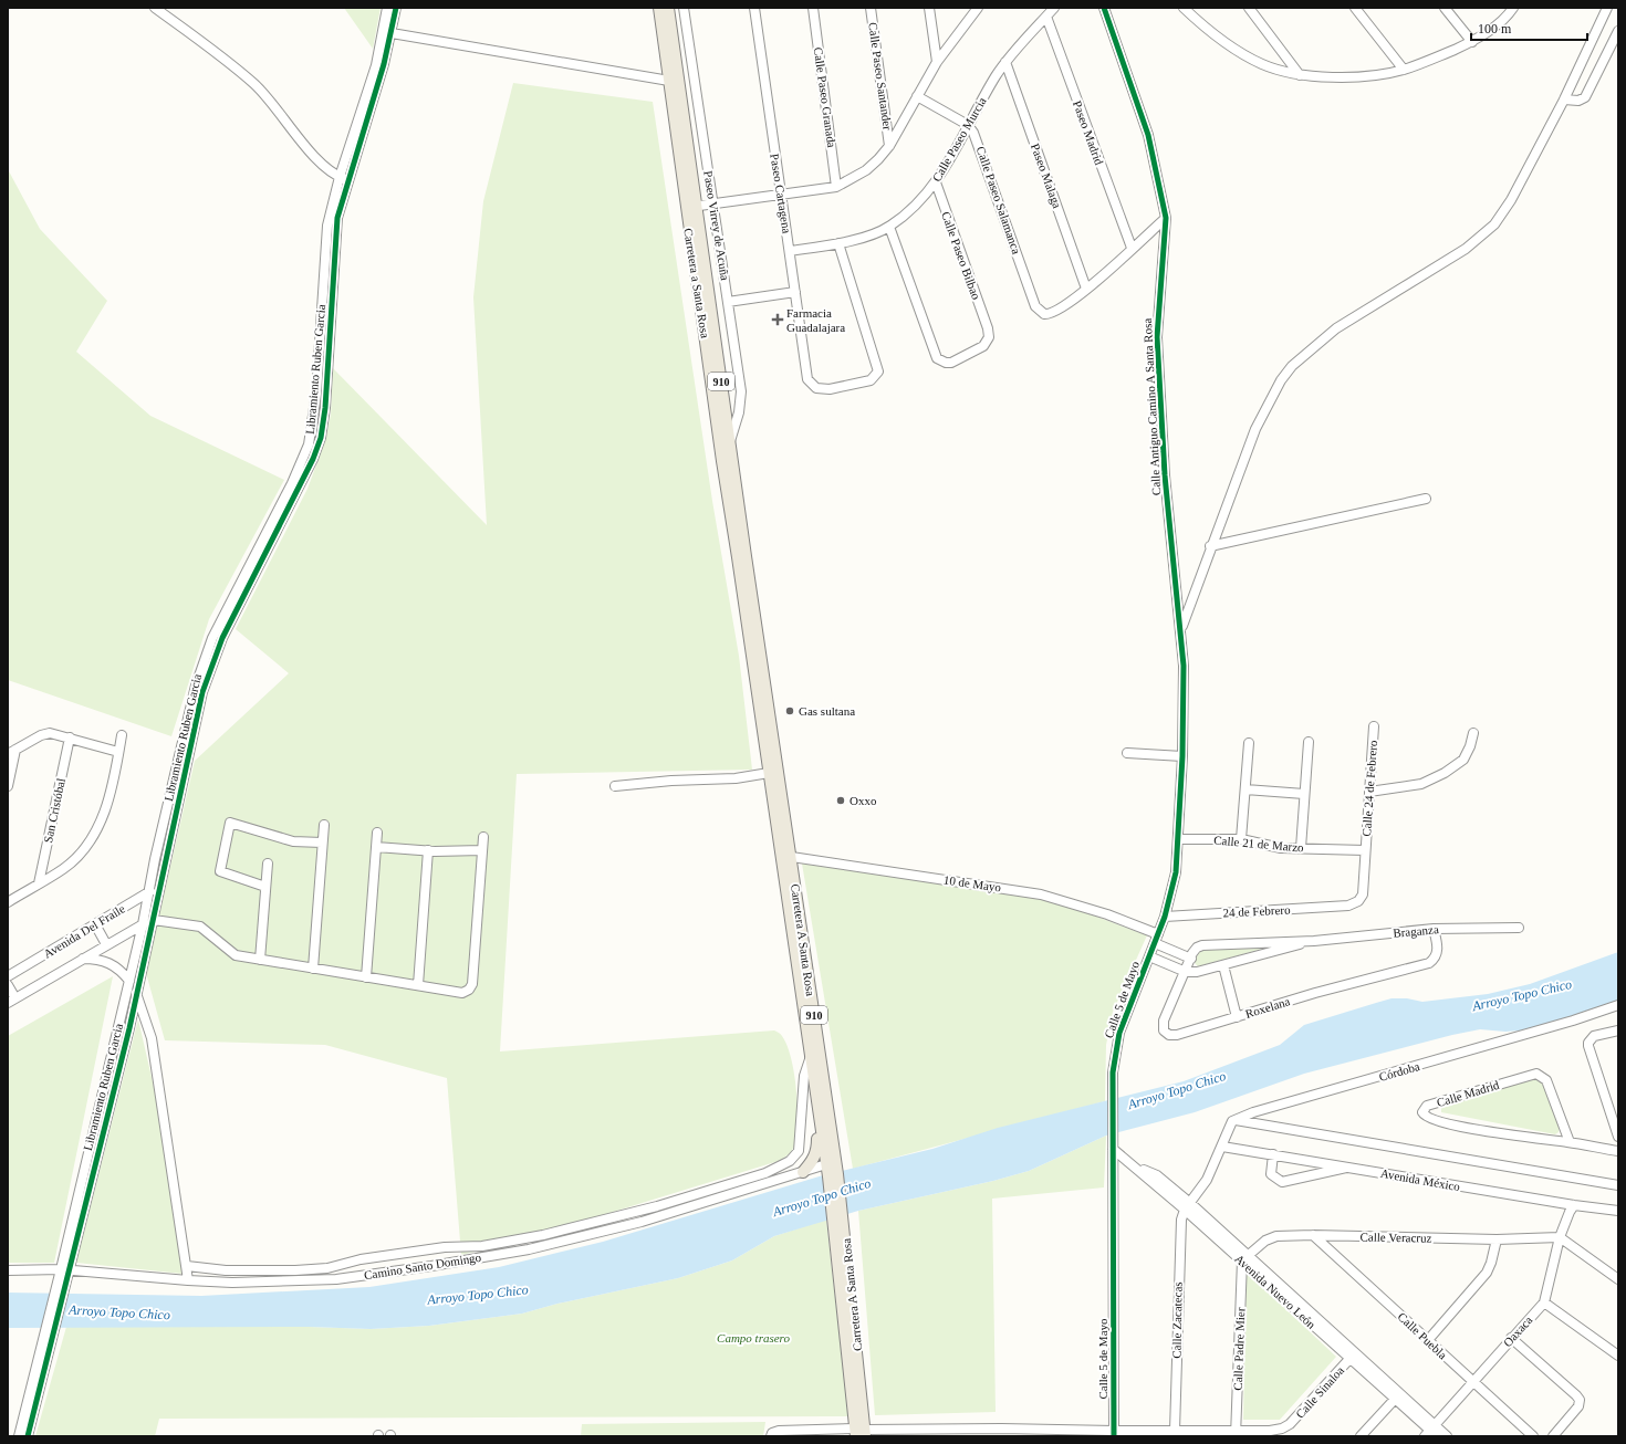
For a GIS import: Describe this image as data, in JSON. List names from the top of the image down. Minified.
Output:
{"streets":{"main road":["Carretera a Santa Rosa","910","Carretera A Santa Rosa"],"street":["Calle Paseo Santander","Calle Paseo Granada","Paseo Madrid","Calle Paseo Murcia","Paseo Malaga","Paseo Cartagena","Calle Paseo Salamanca","Paseo Virrey de Acuña","Calle Paseo Bilbao","Libramiento Ruben Garcia","Calle Antiguo Camino A Santa Rosa","Calle 24 de Febrero","San Cristóbal","Calle 21 de Marzo","10 de Mayo","24 de Febrero","Avenida Del Fraile","Braganza","Calle 5 de Mayo","Roxelana","Córdoba","Calle Madrid","Avenida México","Calle Veracruz","Camino Santo Domingo","Avenida Nuevo León","Calle Zacatecas","Oaxaca","Calle Puebla","Calle Padre Mier","Calle Sinaloa"]},"crossings":[["Paseo Madrid","Calle Paseo Murcia"],["Calle Paseo Murcia","Paseo Malaga"],["Calle Paseo Murcia","Paseo Cartagena"],["Calle Paseo Murcia","Calle Paseo Salamanca"],["Calle Paseo Murcia","Calle Paseo Bilbao"],["Paseo Malaga","Calle Paseo Salamanca"],["Paseo Virrey de Acuña","Carretera a Santa Rosa"],["Carretera a Santa Rosa","Carretera A Santa Rosa"],["Libramiento Ruben Garcia","Avenida Del Fraile"],["Libramiento Ruben Garcia","Camino Santo Domingo"],["Calle Antiguo Camino A Santa Rosa","Calle 5 de Mayo"],["Calle 24 de Febrero","Calle 21 de Marzo"],["Calle 24 de Febrero","24 de Febrero"],["Calle 21 de Marzo","Calle 5 de Mayo"],["10 de Mayo","Carretera A Santa Rosa"],["10 de Mayo","Calle 5 de Mayo"],["24 de Febrero","Calle 5 de Mayo"],["Braganza","Roxelana"],["Carretera A Santa Rosa","Camino Santo Domingo"],["Carretera A Santa Rosa","Calle Sinaloa"],["Calle 5 de Mayo","Avenida Nuevo León"],["Calle 5 de Mayo","Calle Sinaloa"],["Córdoba","Avenida México"],["Avenida México","Oaxaca"],["Calle Veracruz","Avenida Nuevo León"],["Calle Veracruz","Oaxaca"],["Calle Veracruz","Calle Puebla"],["Calle Veracruz","Calle Padre Mier"],["Avenida Nuevo León","Calle Zacatecas"],["Avenida Nuevo León","Oaxaca"],["Avenida Nuevo León","Calle Padre Mier"],["Avenida Nuevo León","Calle Sinaloa"],["Calle Zacatecas","Calle Sinaloa"],["Oaxaca","Calle Puebla"],["Calle Padre Mier","Calle Sinaloa"]],"water":["Arroyo Topo Chico"],"parks":["Campo trasero"],"places":{"health":["Farmacia Guadalajara"],"other":["Gas sultana","Oxxo"]},"scale_bar":"100 m"}
